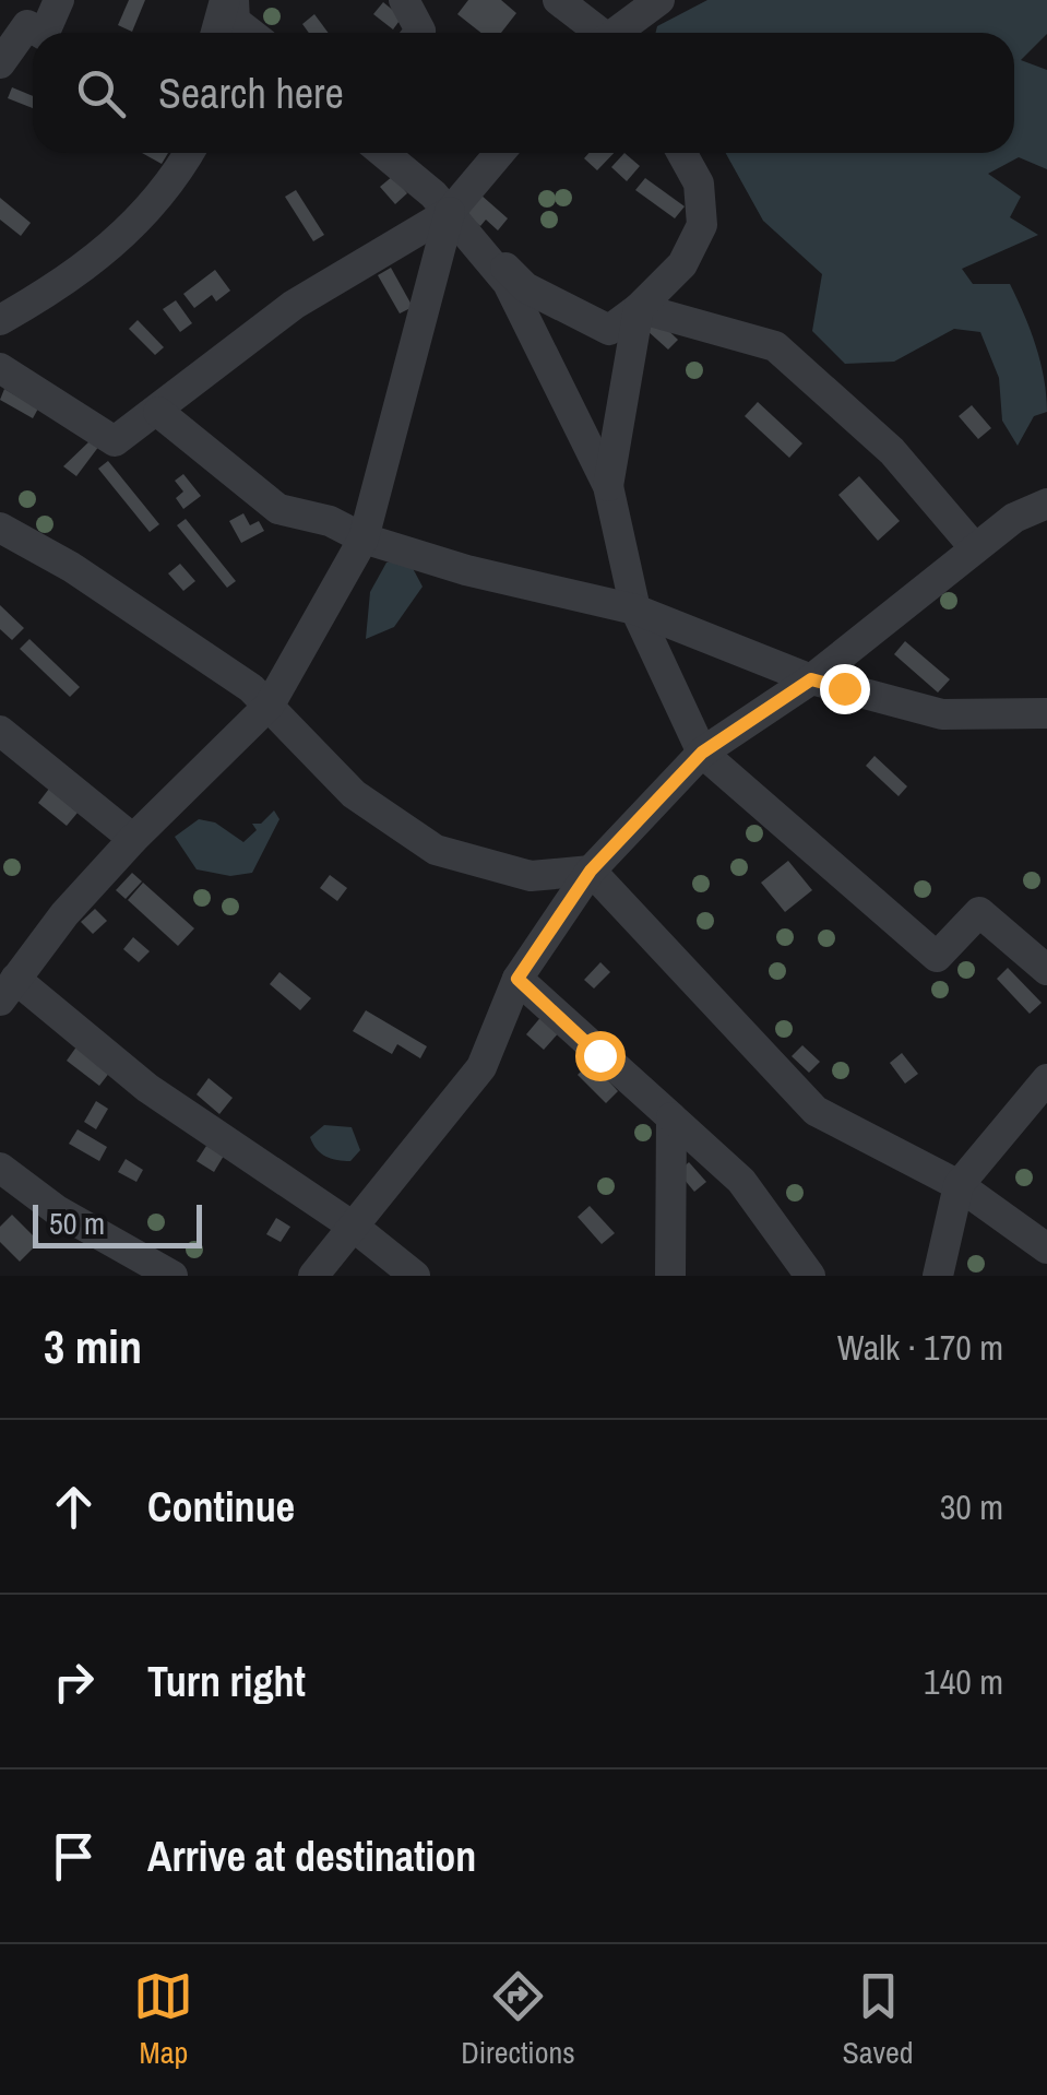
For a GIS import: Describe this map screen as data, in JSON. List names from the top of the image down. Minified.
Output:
{"scale_bar":"50 m","page":{"search":"Search here","scale":"50 m","heading":["3 min","Walk · 170 m"],"list":[["Continue","30 m"],["Turn right","140 m"],"Arrive at destination"],"nav":["Map","Directions","Saved"]}}
